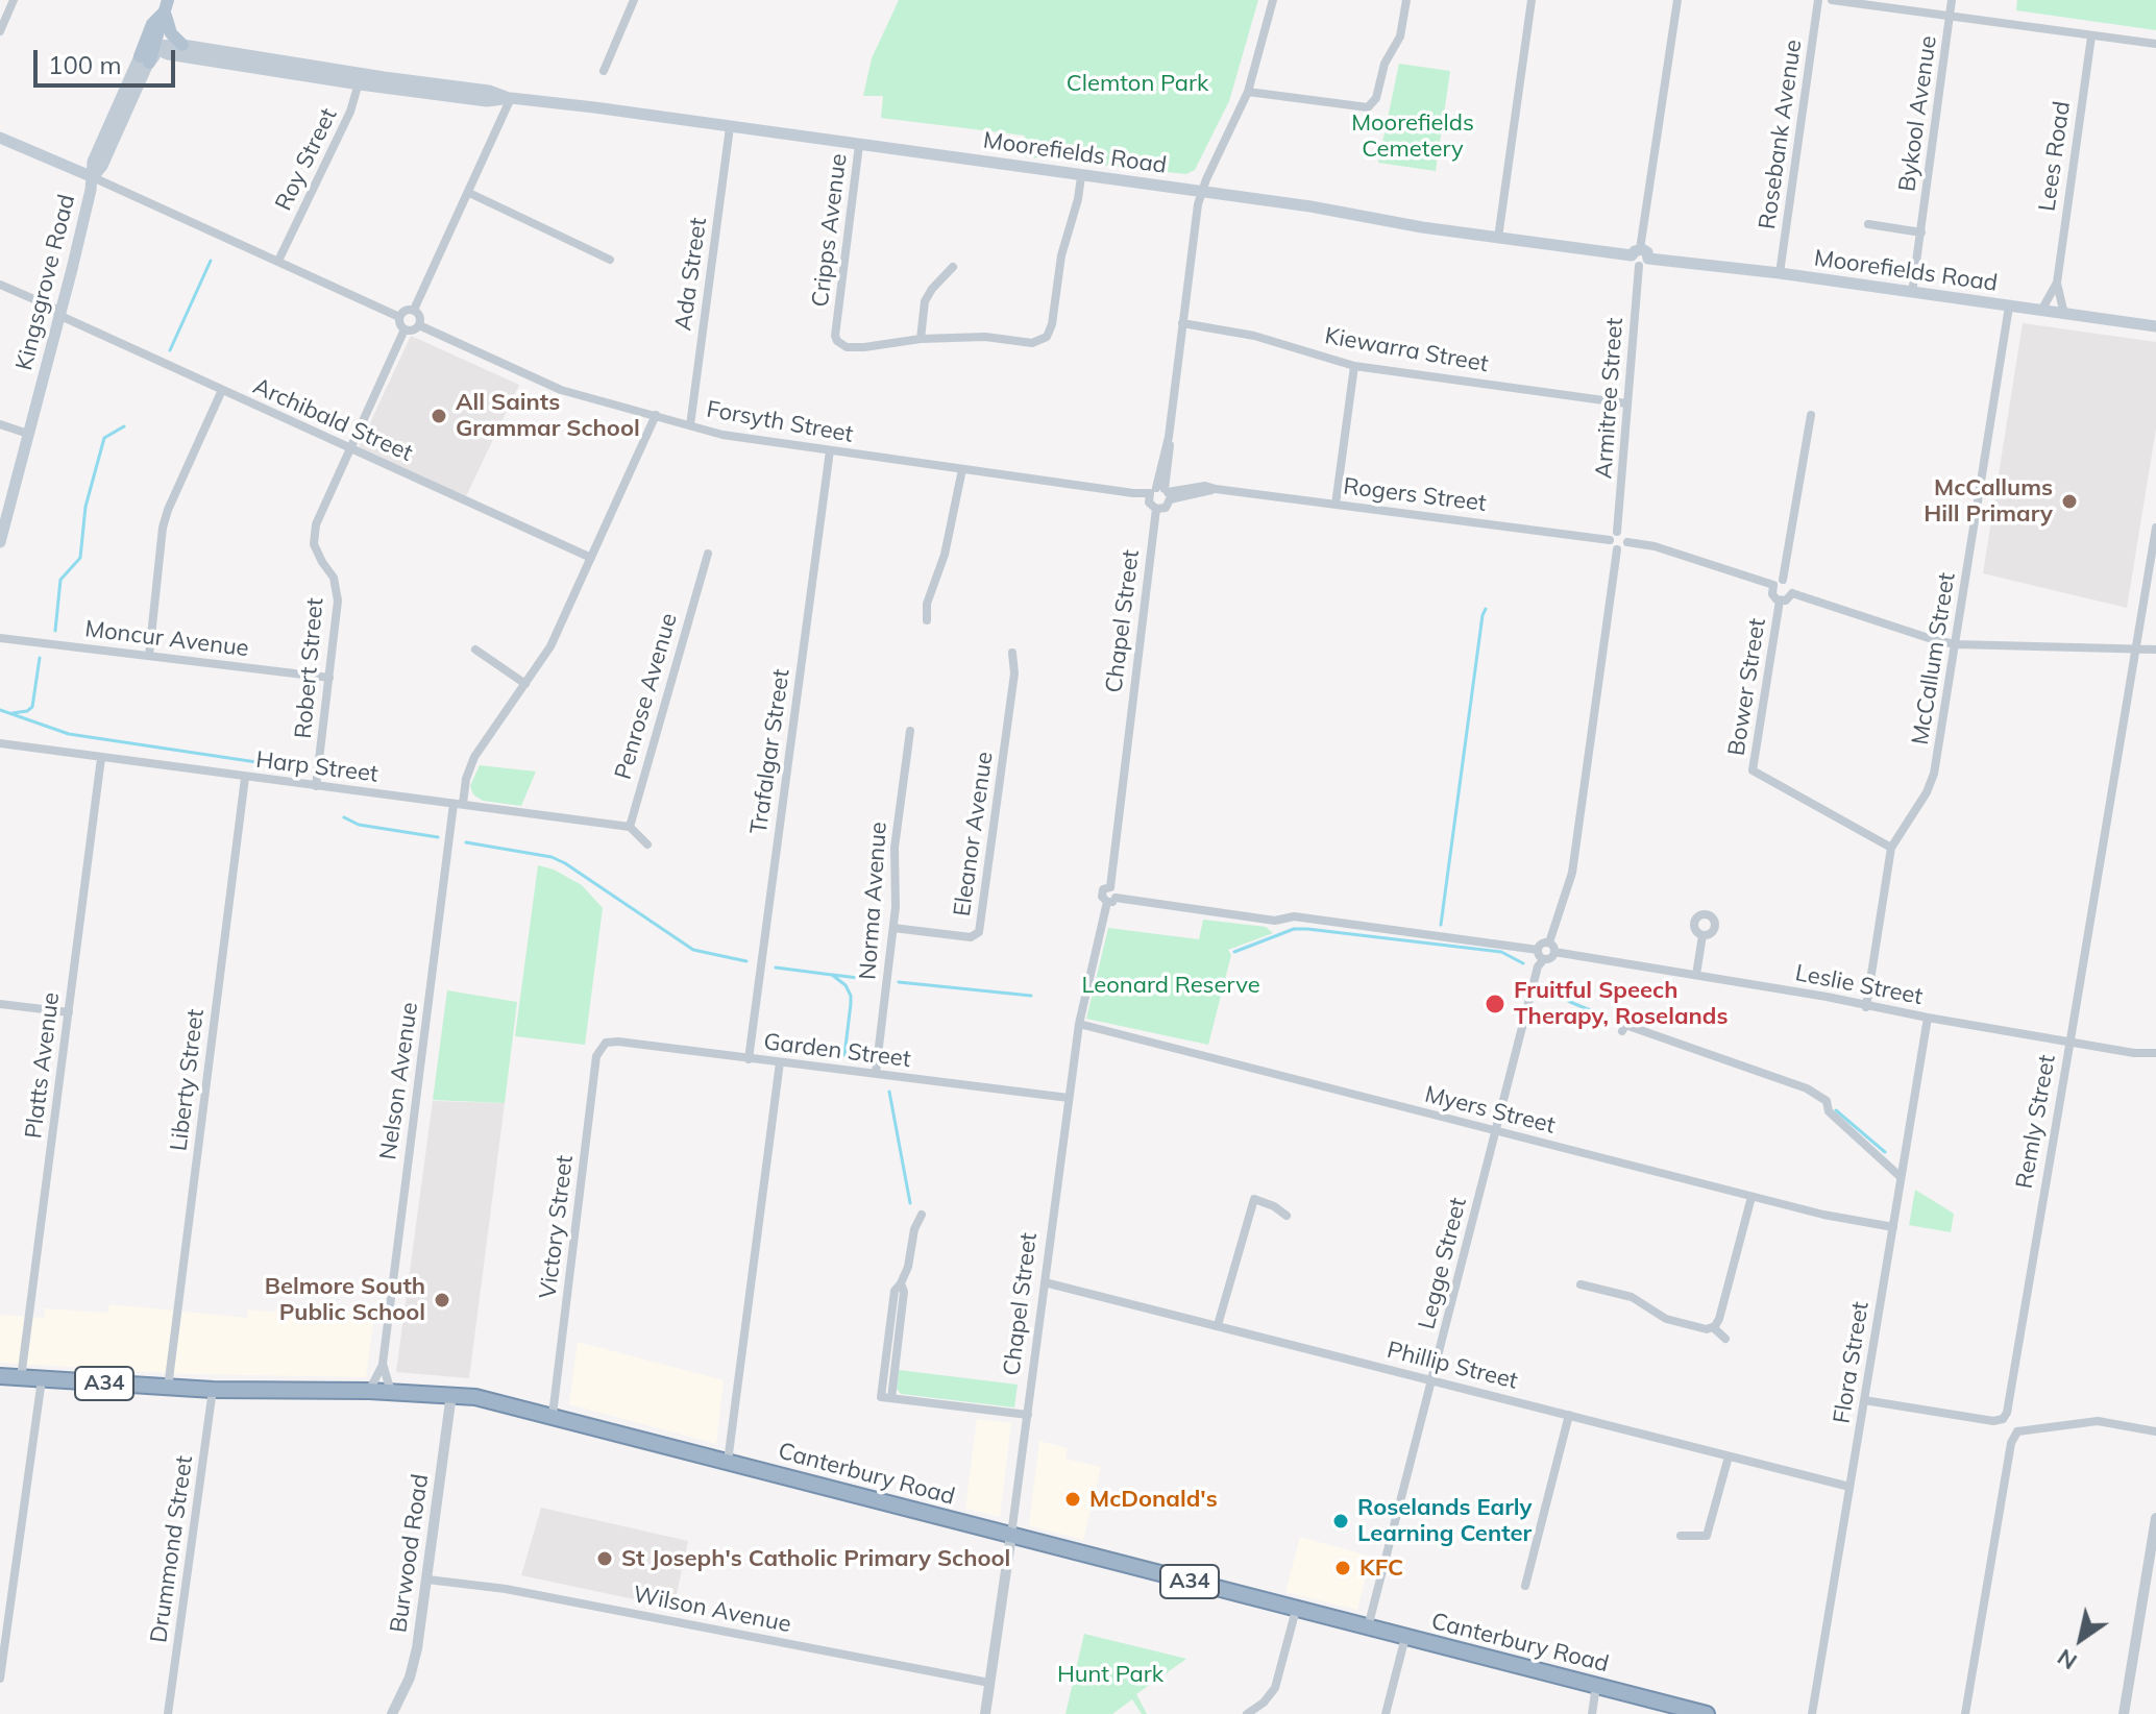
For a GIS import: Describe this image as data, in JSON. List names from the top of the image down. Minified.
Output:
{"streets":{"highway":["A34","Canterbury Road"],"main road":["Moorefields Road","Kingsgrove Road"],"street":["Bykool Avenue","Rosebank Avenue","Lees Road","Roy Street","Cripps Avenue","Ada Street","Kiewarra Street","Armitree Street","Archibald Street","Forsyth Street","Rogers Street","Chapel Street","Moncur Avenue","McCallum Street","Robert Street","Bower Street","Penrose Avenue","Trafalgar Street","Harp Street","Eleanor Avenue","Norma Avenue","Leslie Street","Garden Street","Platts Avenue","Liberty Street","Nelson Avenue","Myers Street","Remly Street","Victory Street","Legge Street","Flora Street","Phillip Street","Drummond Street","Burwood Road","Wilson Avenue"]},"crossings":[["Bykool Avenue","Moorefields Road"],["Rosebank Avenue","Moorefields Road"],["Moorefields Road","Lees Road"],["Moorefields Road","Roy Street"],["Moorefields Road","Cripps Avenue"],["Moorefields Road","Ada Street"],["Moorefields Road","Kingsgrove Road"],["Moorefields Road","Armitree Street"],["Moorefields Road","McCallum Street"],["Ada Street","Forsyth Street"],["Kingsgrove Road","Archibald Street"],["Kiewarra Street","Armitree Street"],["Armitree Street","Rogers Street"],["Archibald Street","Robert Street"],["Archibald Street","Nelson Avenue"],["Forsyth Street","Rogers Street"],["Forsyth Street","Robert Street"],["Forsyth Street","Trafalgar Street"],["Forsyth Street","Nelson Avenue"],["Chapel Street","Garden Street"],["Chapel Street","Myers Street"],["Chapel Street","Phillip Street"],["Chapel Street","Canterbury Road"],["Chapel Street","Wilson Avenue"],["Moncur Avenue","Robert Street"],["McCallum Street","Bower Street"],["McCallum Street","Leslie Street"],["Robert Street","Harp Street"],["Penrose Avenue","Harp Street"],["Trafalgar Street","Garden Street"],["Harp Street","Platts Avenue"],["Harp Street","Liberty Street"],["Harp Street","Nelson Avenue"],["Eleanor Avenue","Norma Avenue"],["Norma Avenue","Garden Street"],["Leslie Street","Remly Street"],["Leslie Street","Flora Street"],["Garden Street","Victory Street"],["Platts Avenue","Canterbury Road"],["Liberty Street","Canterbury Road"],["Nelson Avenue","Canterbury Road"],["Myers Street","Legge Street"],["Myers Street","Flora Street"],["Victory Street","Canterbury Road"],["Legge Street","Phillip Street"],["Legge Street","Canterbury Road"],["Flora Street","Phillip Street"],["Canterbury Road","Drummond Street"],["Canterbury Road","Burwood Road"],["Burwood Road","Wilson Avenue"]],"parks":["Clemton Park","Moorefields Cemetery","Leonard Reserve","Hunt Park"],"places":["All Saints Grammar School","McCallums Hill Primary","Fruitful Speech Therapy, Roselands","Belmore South Public School","McDonald's","Roselands Early Learning Center","St Joseph's Catholic Primary School","KFC"],"scale_bar":"100 m","north":"bottom left"}
